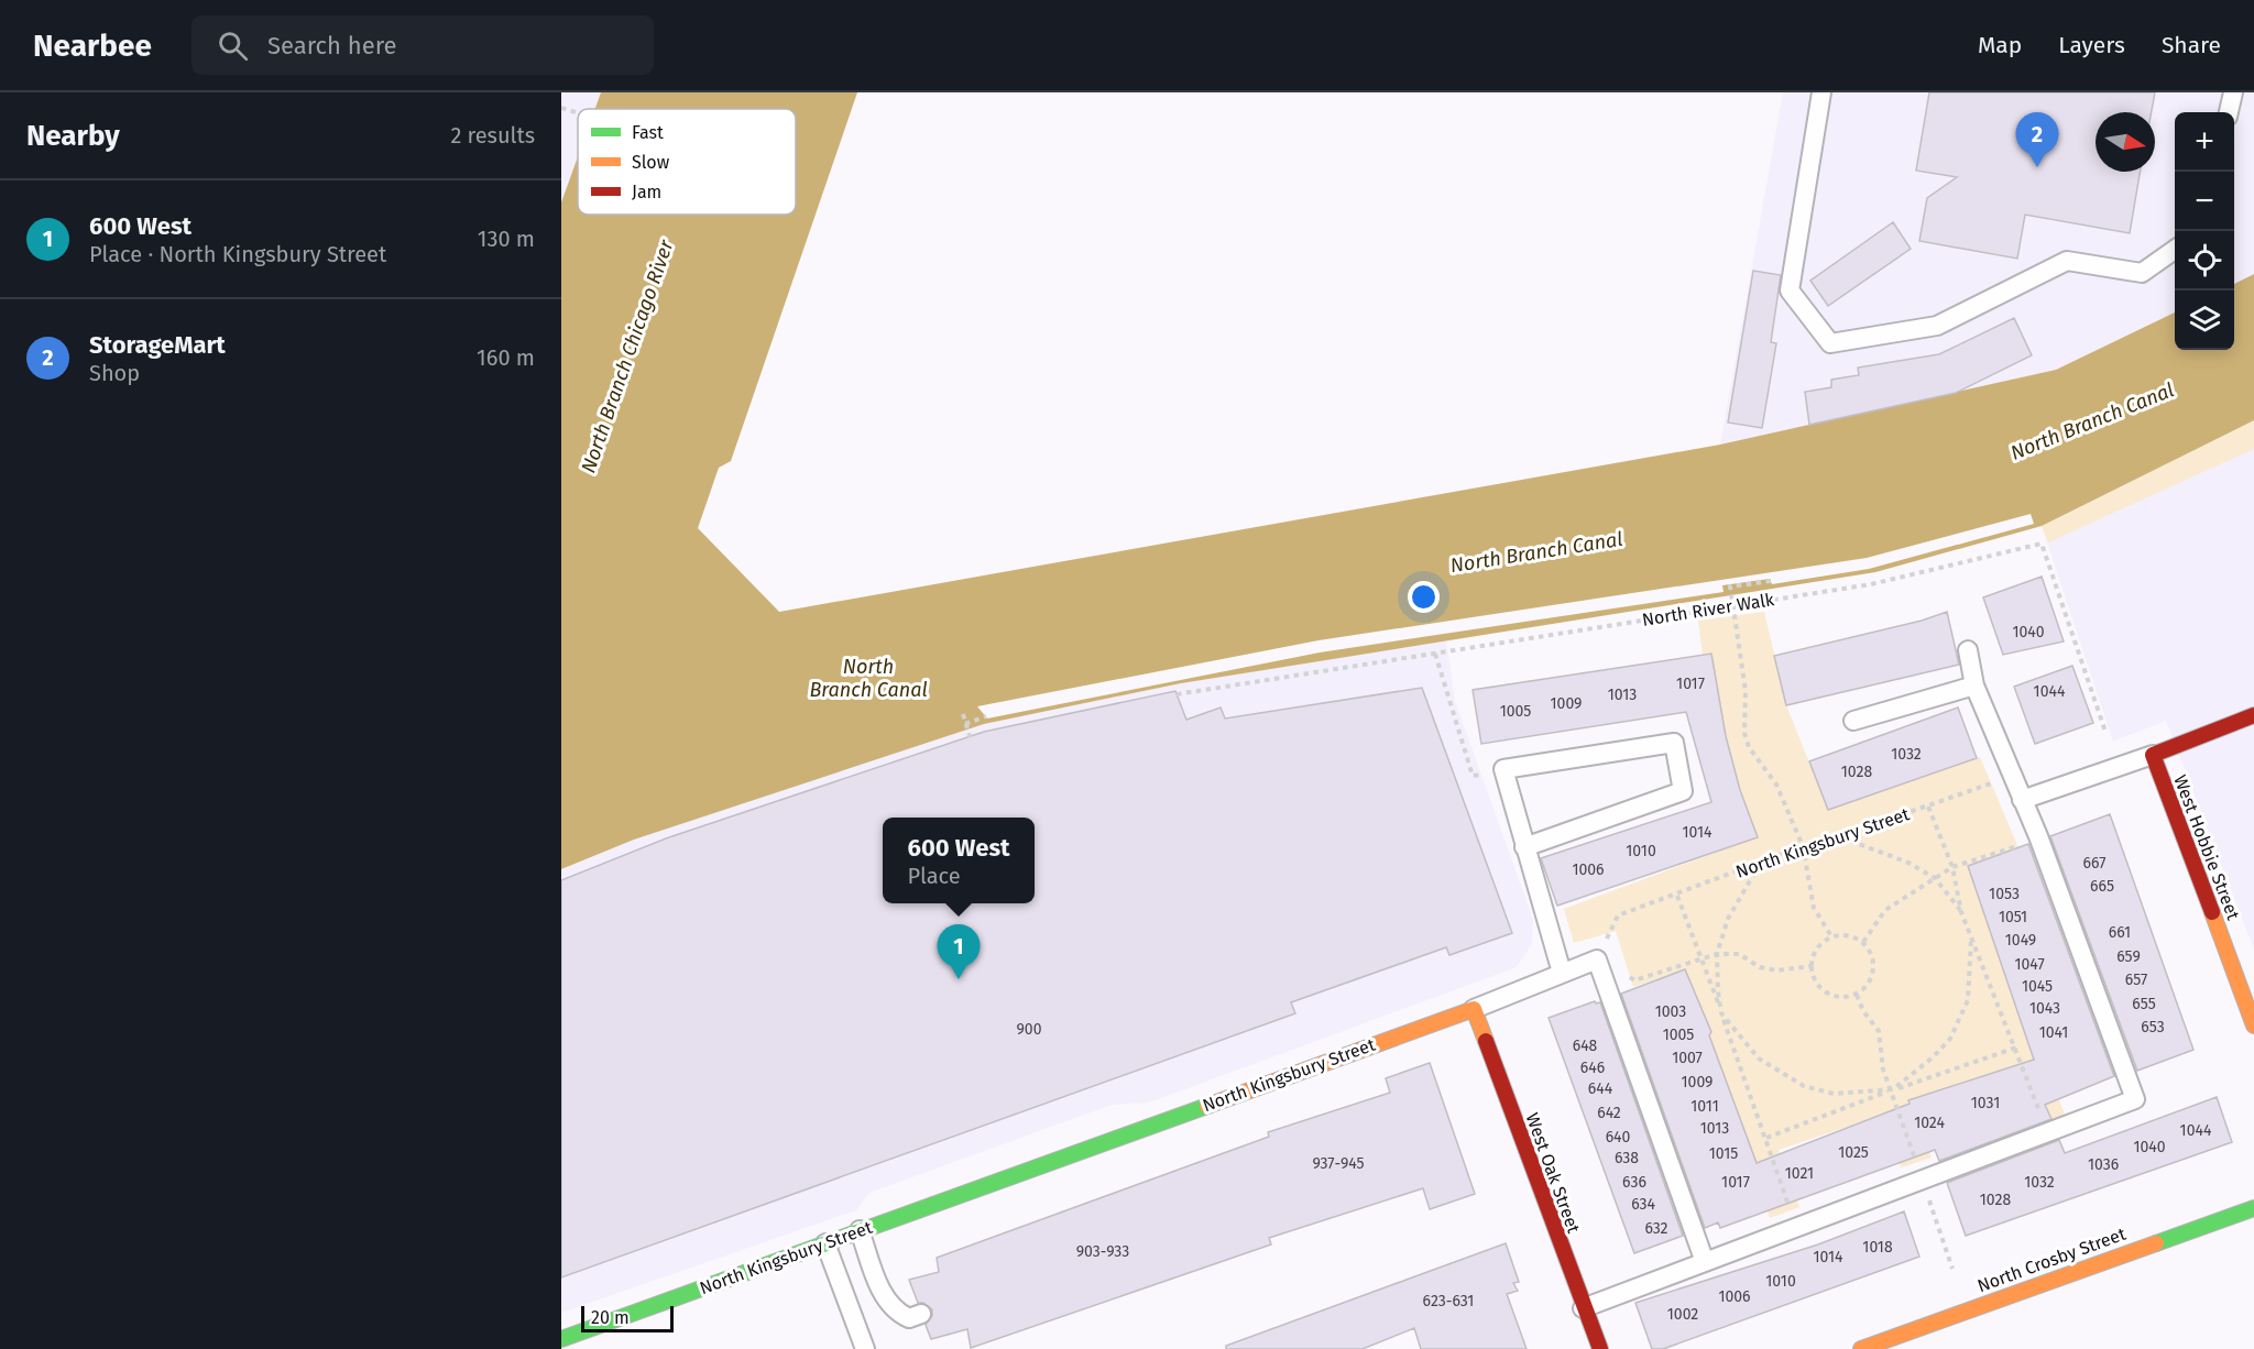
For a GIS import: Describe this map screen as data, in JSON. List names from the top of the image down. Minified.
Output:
{"streets":{"street":["North Kingsbury Street","West Hobbie Street","West Oak Street","North Crosby Street"],"path":["North River Walk"]},"crossings":[["North Kingsbury Street","West Oak Street"]],"water":["North Branch Chicago River","North Branch Canal"],"house_numbers":["1040","1017","1044","1013","1009","1005","1032","1028","1014","1010","667","1006","665","1053","1051","661","1049","659","1047","657","1045","655","1043","1003","653","900","1041","1005","648","1007","646","1009","644","1031","1011","642","1024","1013","1044","640","1040","1025","1015","638","937-945","1036","1021","636","1017","1032","1028","634","632","1018","903-933","1014","1010","1006","623-631","1002"],"legend":["Fast","Slow","Jam"],"scale_bar":"20 m","north":"right","page":{"header":"Nearbee","search":"Search here","nav":["Map","Layers","Share"],"heading":["Nearby","2 results"],"map_buttons":["+","−"],"pins":["2","1"],"list":[{"mark":"1","name":"600 West","note":"Place · North Kingsbury Street","value":"130 m"},{"mark":"2","name":"StorageMart","note":"Shop","value":"160 m"}],"popup":["600 West","Place"],"scale":"20 m"}}
